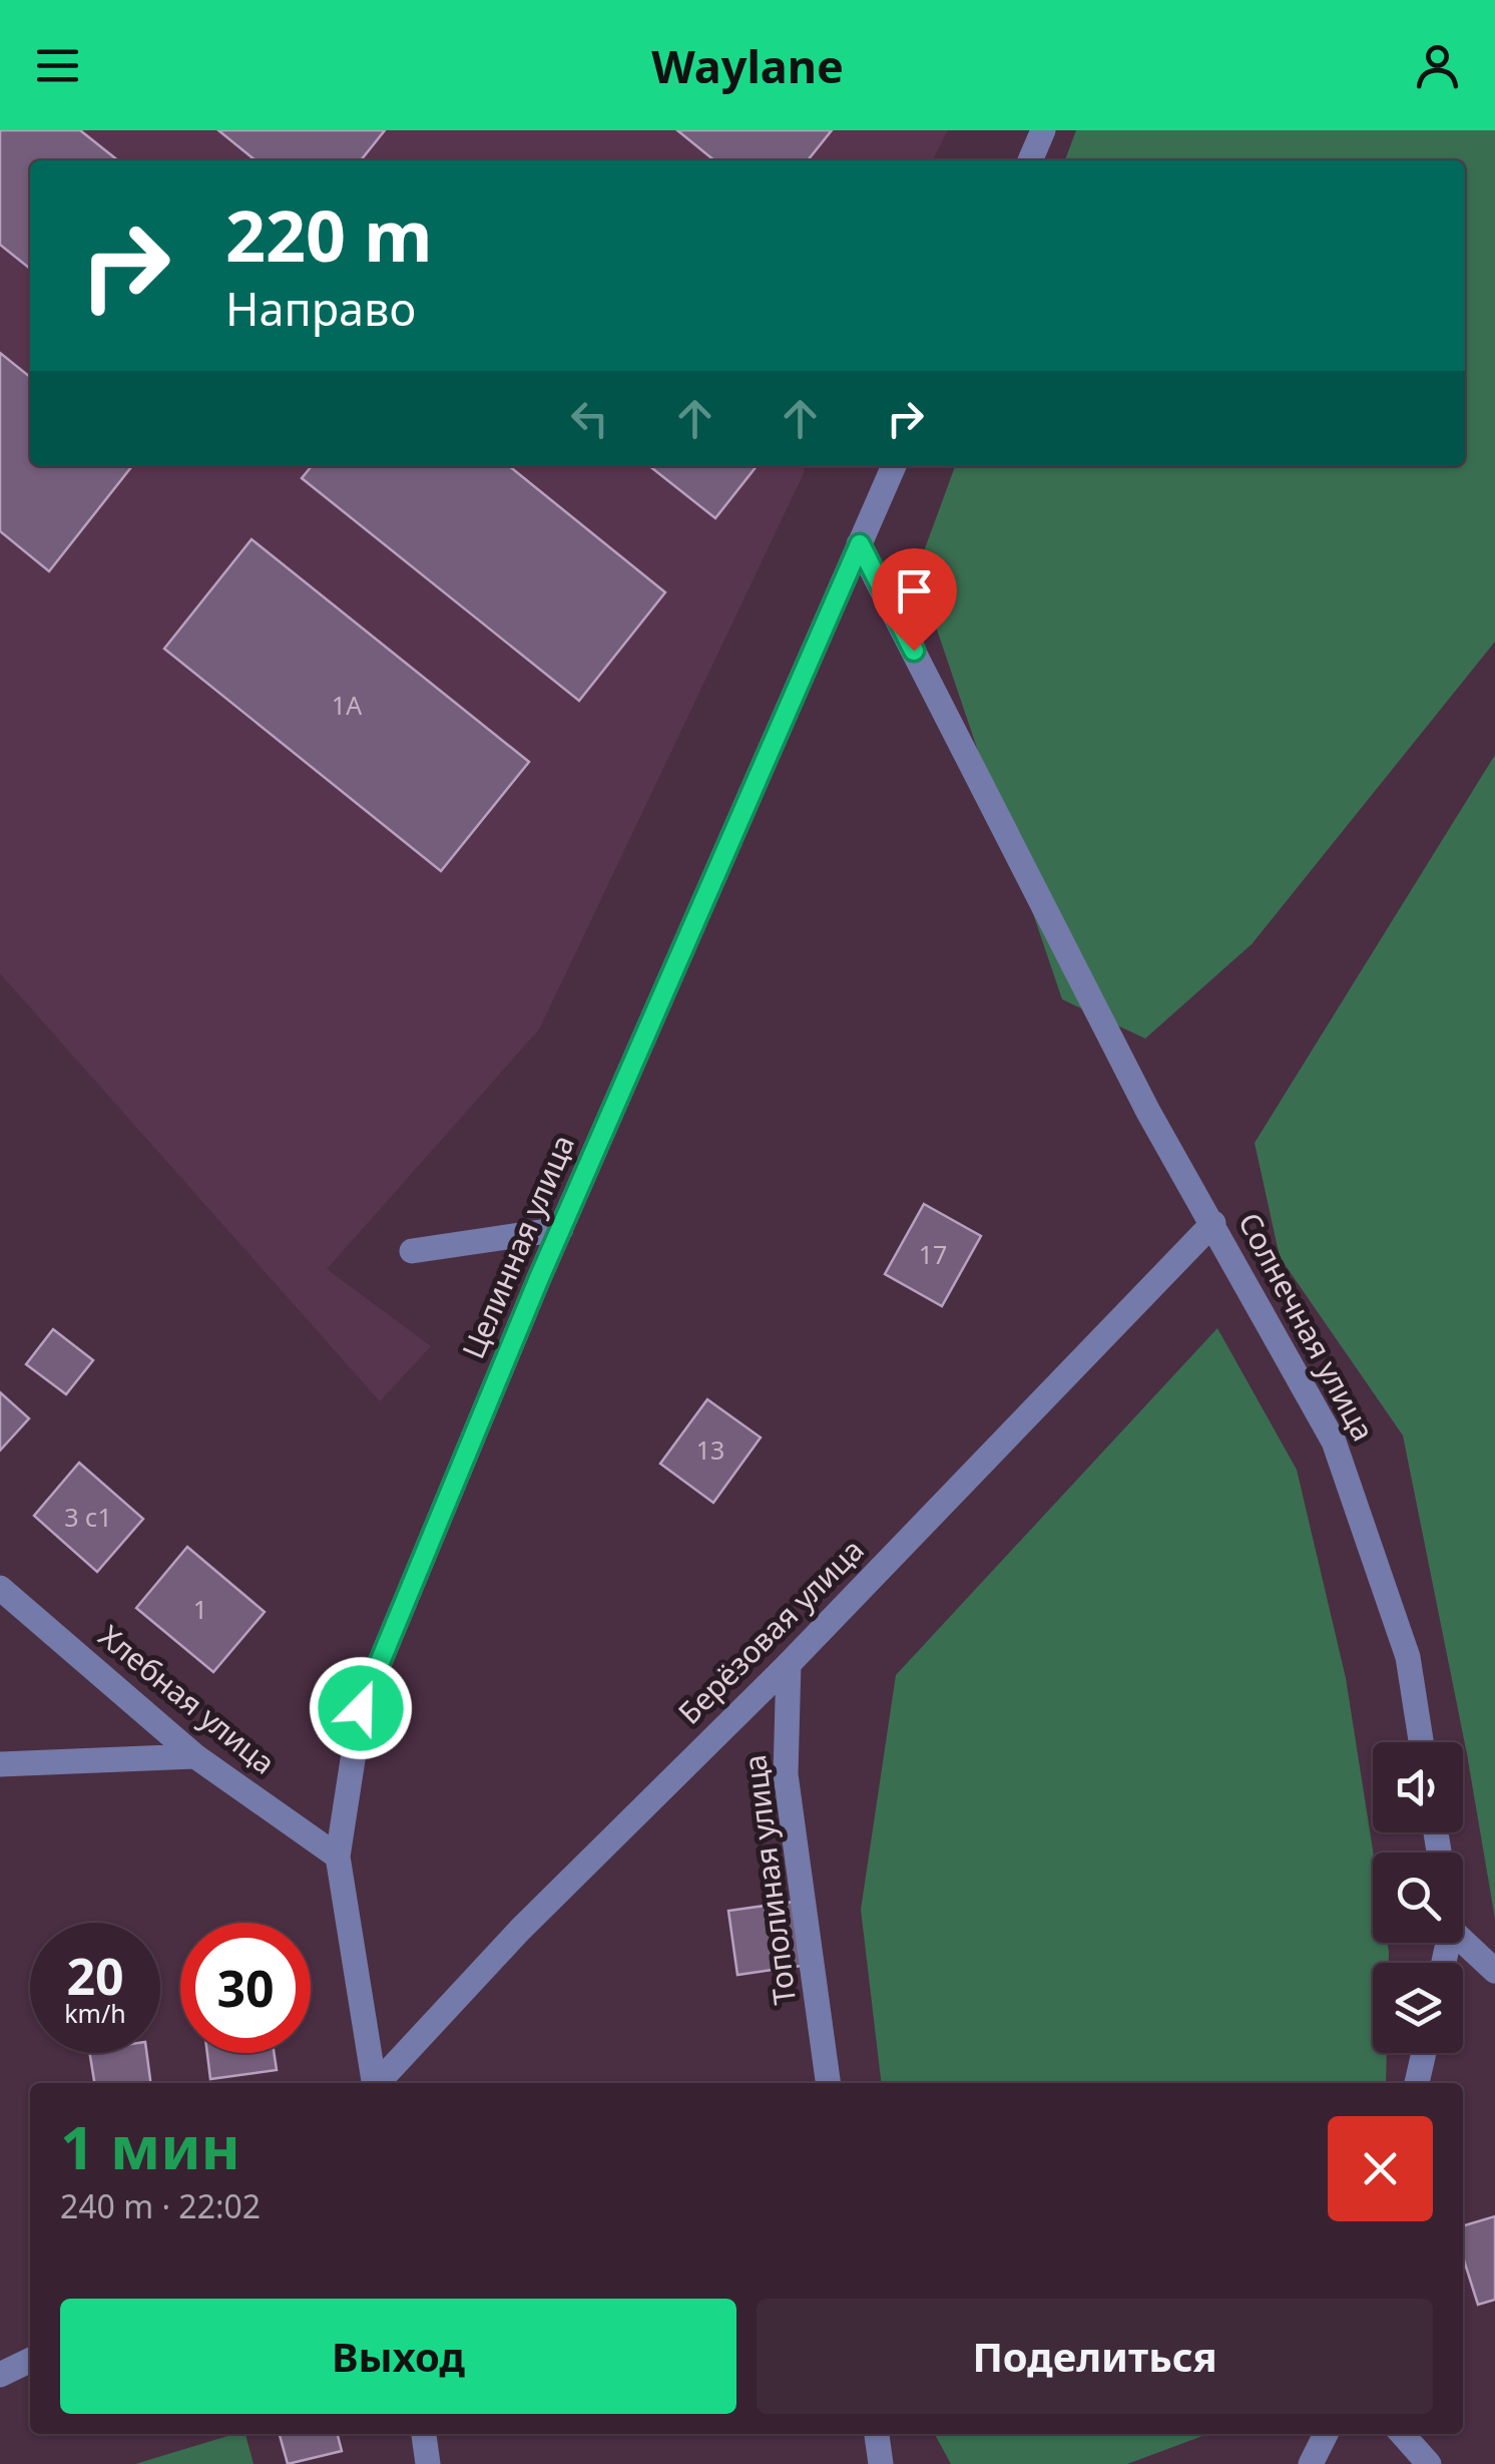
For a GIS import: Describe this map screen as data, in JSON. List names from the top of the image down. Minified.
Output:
{"streets":{"street":["Целинная улица","Солнечная улица","Берёзовая улица","Хлебная улица","Тополиная улица"]},"crossings":[["Целинная улица","Солнечная улица"],["Целинная улица","Хлебная улица"],["Солнечная улица","Берёзовая улица"],["Берёзовая улица","Тополиная улица"]],"house_numbers":["1А","17","13","3 с1","1"],"page":{"header":"Waylane","turn":["220 m","Направо"],"speed":"20 km/h","limit":"30","heading":["1 мин","240 m · 22:02"],"buttons":["Выход","Поделиться"]}}
